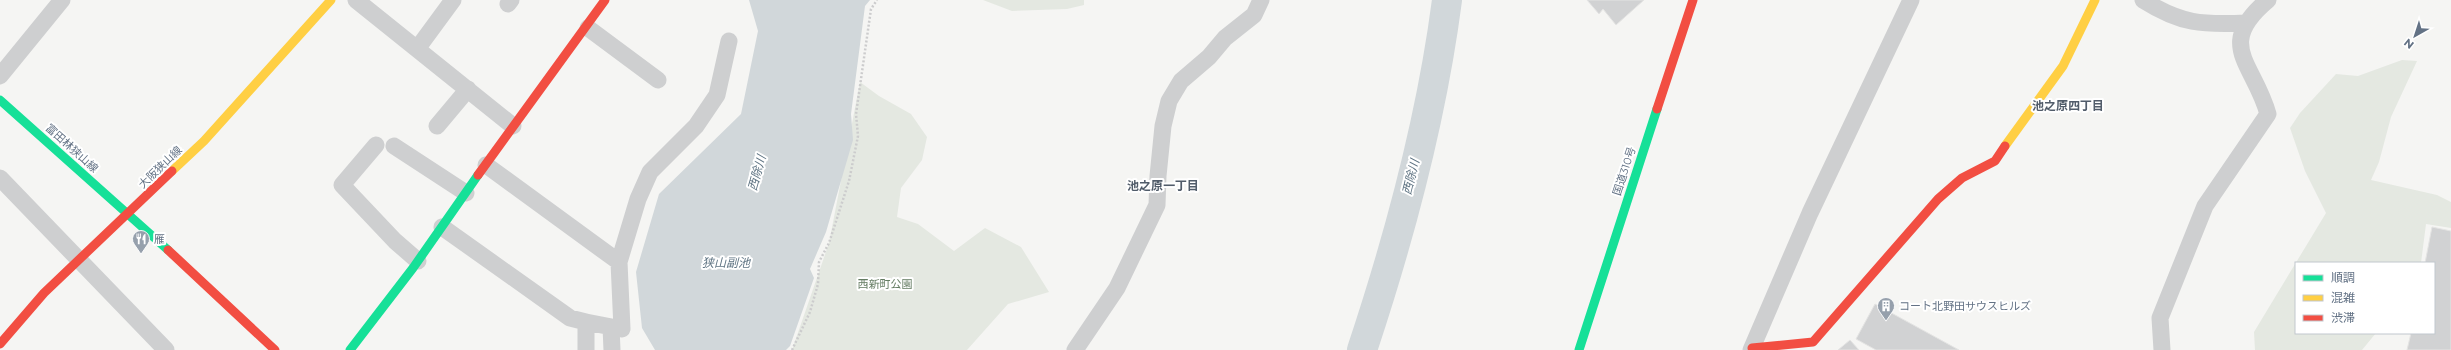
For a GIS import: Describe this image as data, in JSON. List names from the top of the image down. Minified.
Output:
{"streets":{"main road":["富田林狭山線","大阪狭山線","国道310号"]},"crossings":[["富田林狭山線","大阪狭山線"]],"districts":["池之原四丁目","池之原一丁目"],"water":["西除川","狭山副池"],"parks":["西新町公園"],"places":{"restaurant":["雁"],"building":["コート北野田サウスヒルズ"]},"legend":["順調","混雑","渋滞"],"north":"bottom left"}
